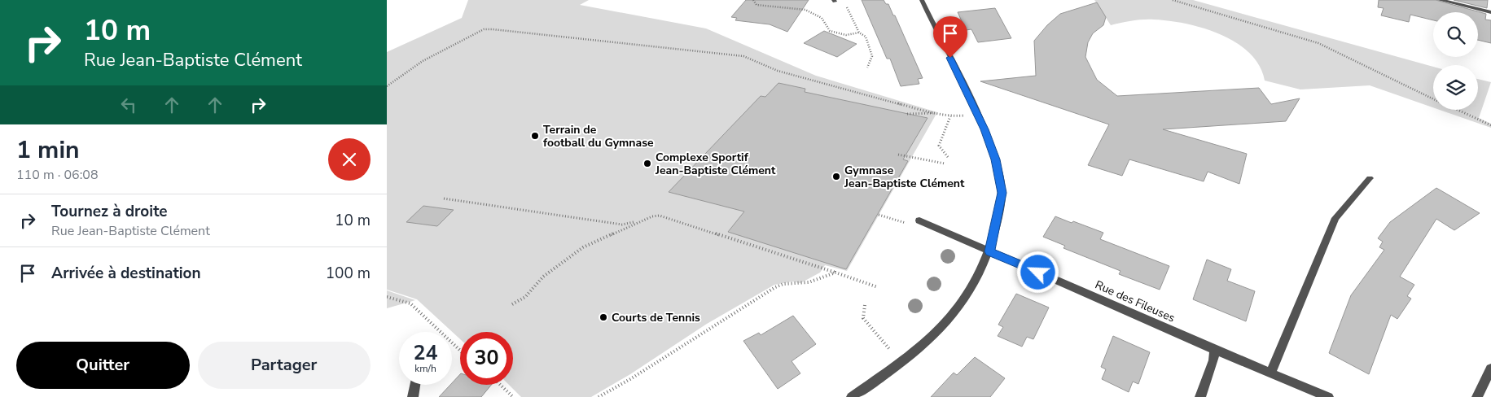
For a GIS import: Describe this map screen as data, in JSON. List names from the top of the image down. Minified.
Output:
{"streets":{"street":["Rue des Fileuses"]},"places":["Terrain de football du Gymnase","Complexe Sportif Jean-Baptiste Clément","Gymnase Jean-Baptiste Clément","Courts de Tennis"],"page":{"turn":["10 m","Rue Jean-Baptiste Clément"],"heading":["1 min","110 m · 06:08"],"list":[{"name":"Tournez à droite","note":"Rue Jean-Baptiste Clément","value":"10 m"},{"name":"Arrivée à destination","value":"100 m"}],"speed":"24 km/h","limit":"30","buttons":["Quitter","Partager"]}}
